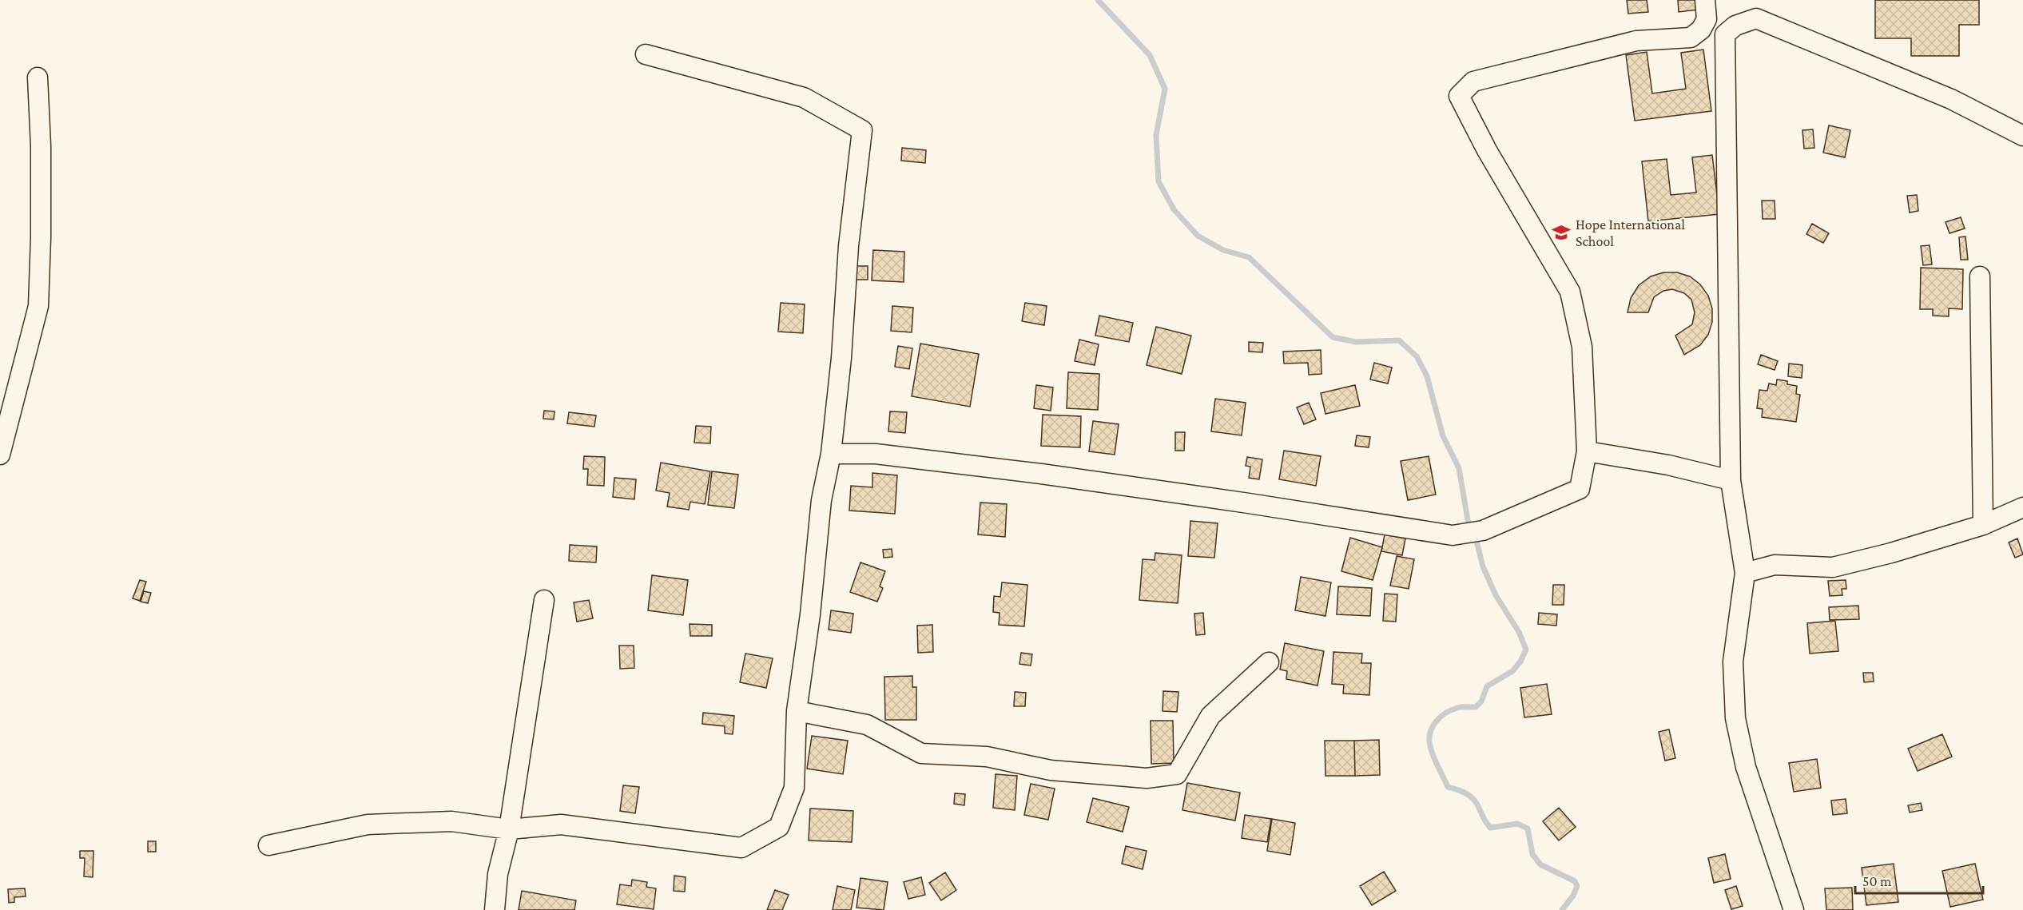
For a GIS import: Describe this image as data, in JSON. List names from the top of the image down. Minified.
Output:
{"places":{"school or university":["Hope International School"]},"scale_bar":"50 m"}
